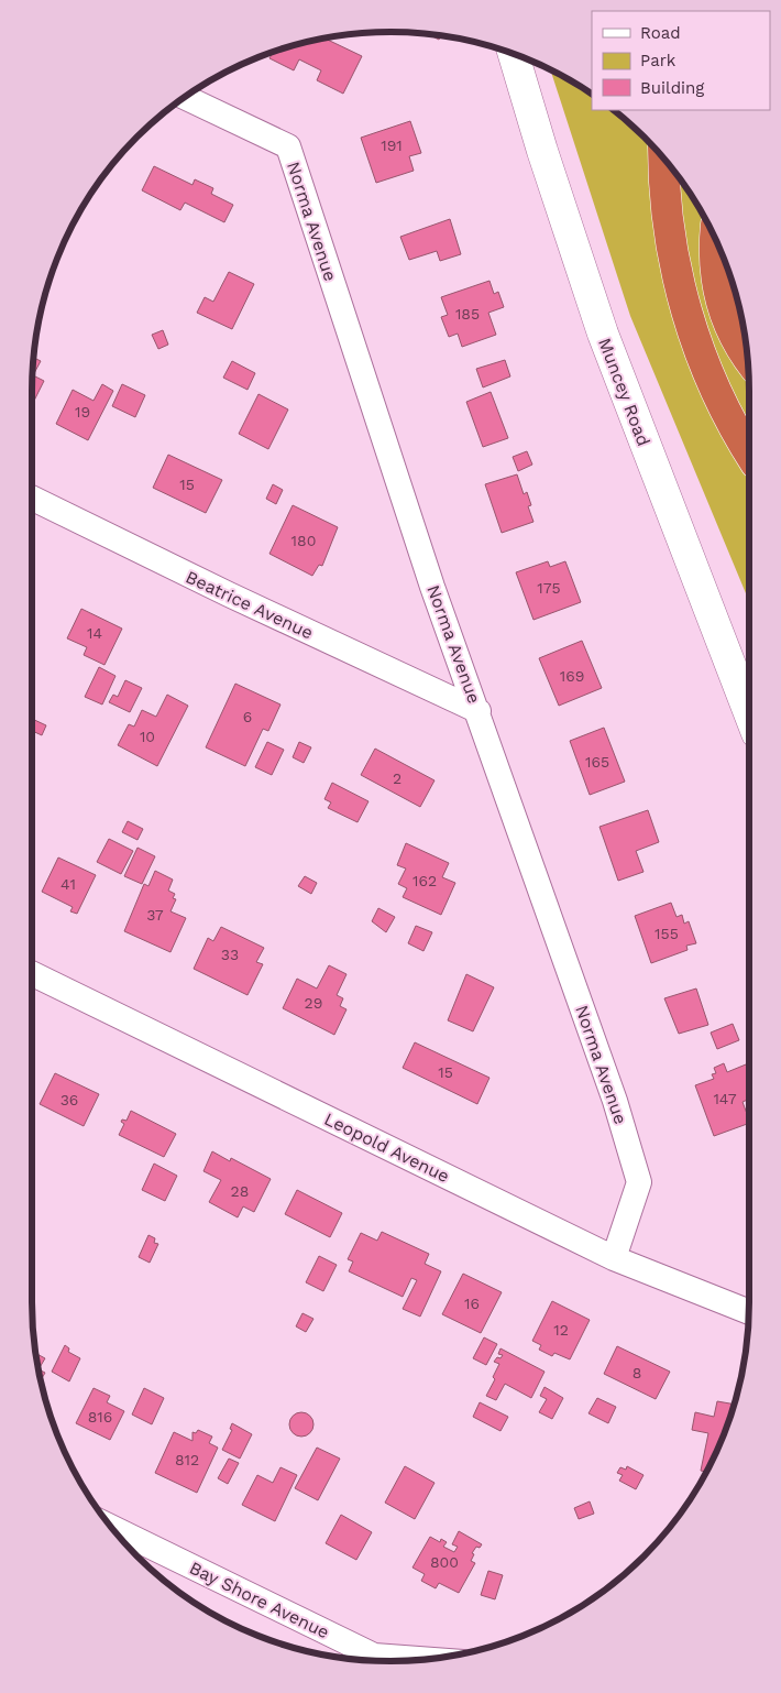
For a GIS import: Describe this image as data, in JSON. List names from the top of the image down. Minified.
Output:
{"streets":{"street":["Norma Avenue","Muncey Road","Beatrice Avenue","Leopold Avenue","Bay Shore Avenue"]},"crossings":[["Norma Avenue","Beatrice Avenue"],["Norma Avenue","Leopold Avenue"]],"house_numbers":["191","185","19","15","180","175","14","169","6","10","165","2","162","41","37","155","33","29","15","147","36","28","16","12","8","816","812","800"],"legend":["Road","Park","Building"]}
